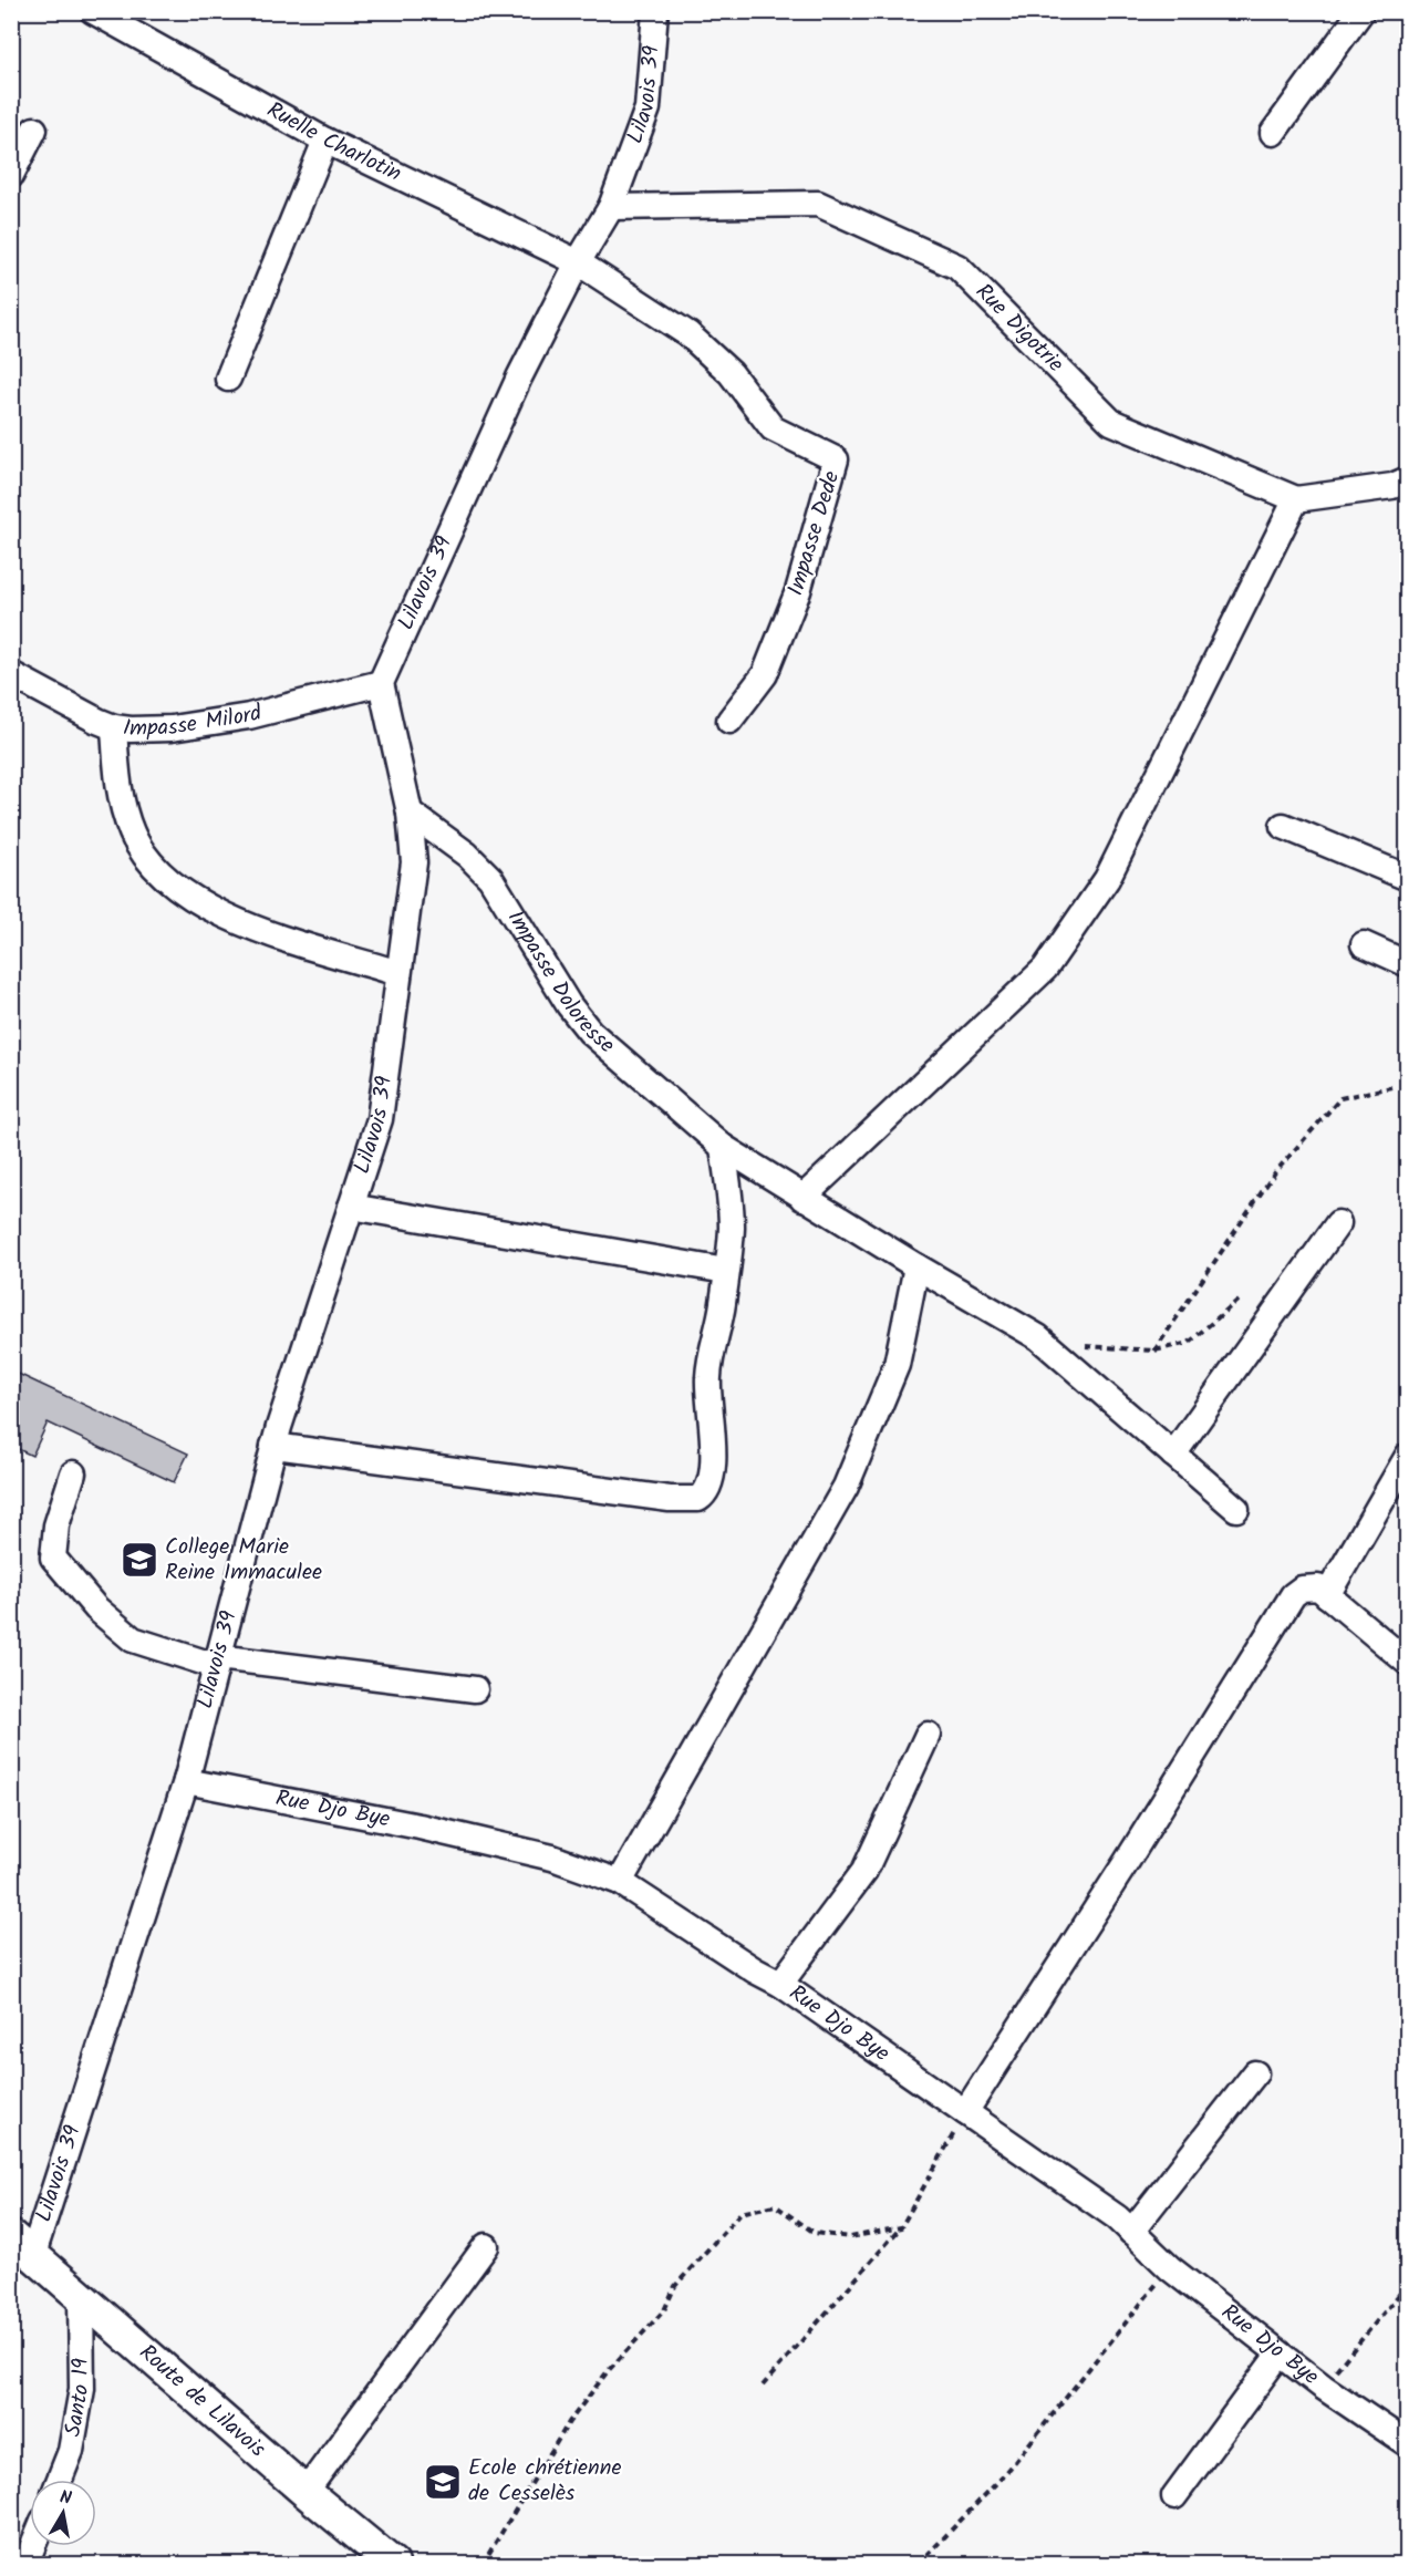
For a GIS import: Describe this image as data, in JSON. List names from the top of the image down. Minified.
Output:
{"streets":{"main road":["Route de Lilavois"],"street":["Lilavois 39","Ruelle Charlotin","Rue Digotrie","Impasse Dede","Impasse Milord","Impasse Doloresse","Rue Djo Bye","Santo 19"]},"crossings":[["Lilavois 39","Ruelle Charlotin"],["Lilavois 39","Rue Digotrie"],["Lilavois 39","Impasse Dede"],["Lilavois 39","Impasse Milord"],["Lilavois 39","Impasse Doloresse"],["Lilavois 39","Rue Djo Bye"],["Lilavois 39","Route de Lilavois"],["Ruelle Charlotin","Impasse Dede"],["Santo 19","Route de Lilavois"]],"places":{"school or university":["College Marie Reine Immaculee","Ecole chrétienne de Cesselès"]},"north":"top"}
